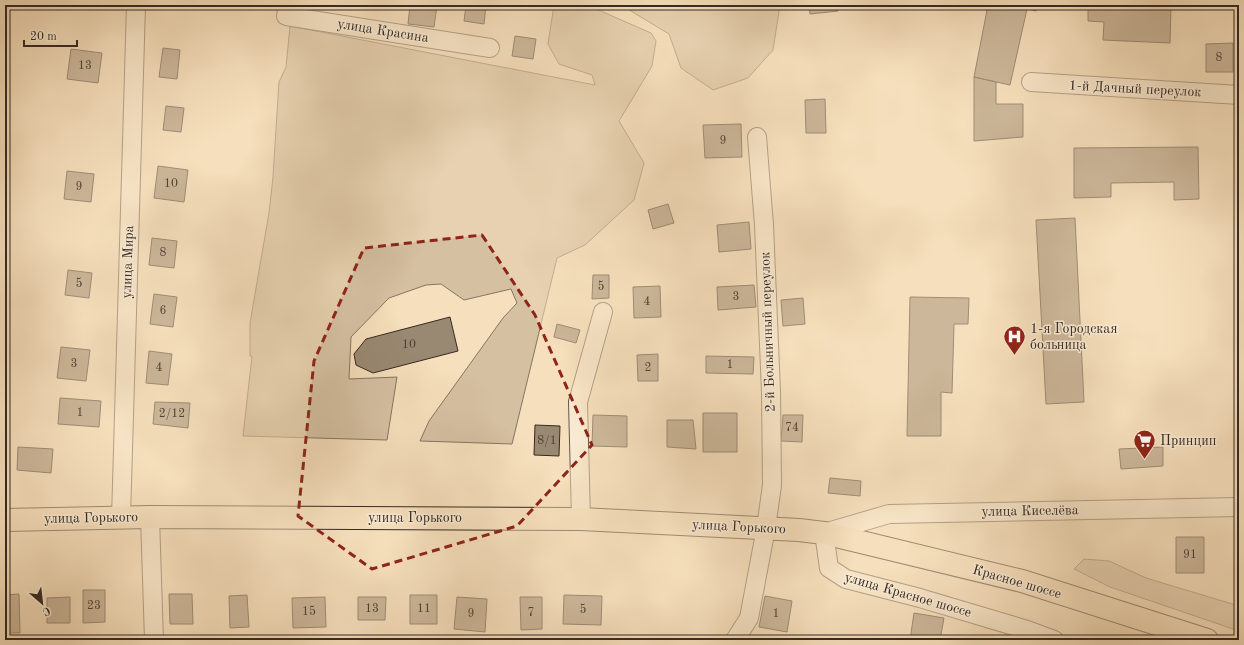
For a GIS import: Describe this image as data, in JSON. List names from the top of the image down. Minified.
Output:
{"streets":{"main road":["улица Горького","Красное шоссе"],"street":["улица Красина","1-й Дачный переулок","улица Мира","2-й Больничный переулок","улица Киселёва","улица Красное шоссе"]},"crossings":[["улица Мира","улица Горького"],["2-й Больничный переулок","улица Горького"],["улица Киселёва","улица Горького"],["улица Киселёва","Красное шоссе"],["улица Киселёва","улица Красное шоссе"],["улица Горького","Красное шоссе"],["улица Горького","улица Красное шоссе"],["Красное шоссе","улица Красное шоссе"]],"places":{"hospital":["1-я Городская больница"],"supermarket":["Принцип"]},"house_numbers":["8","13","9","10","9","8","5","5","3","4","6","10","3","1","4","2","1","2/12","74","8/1","91","23","13","11","5","15","7","9","1"],"scale_bar":"20 m","north":"bottom right"}
